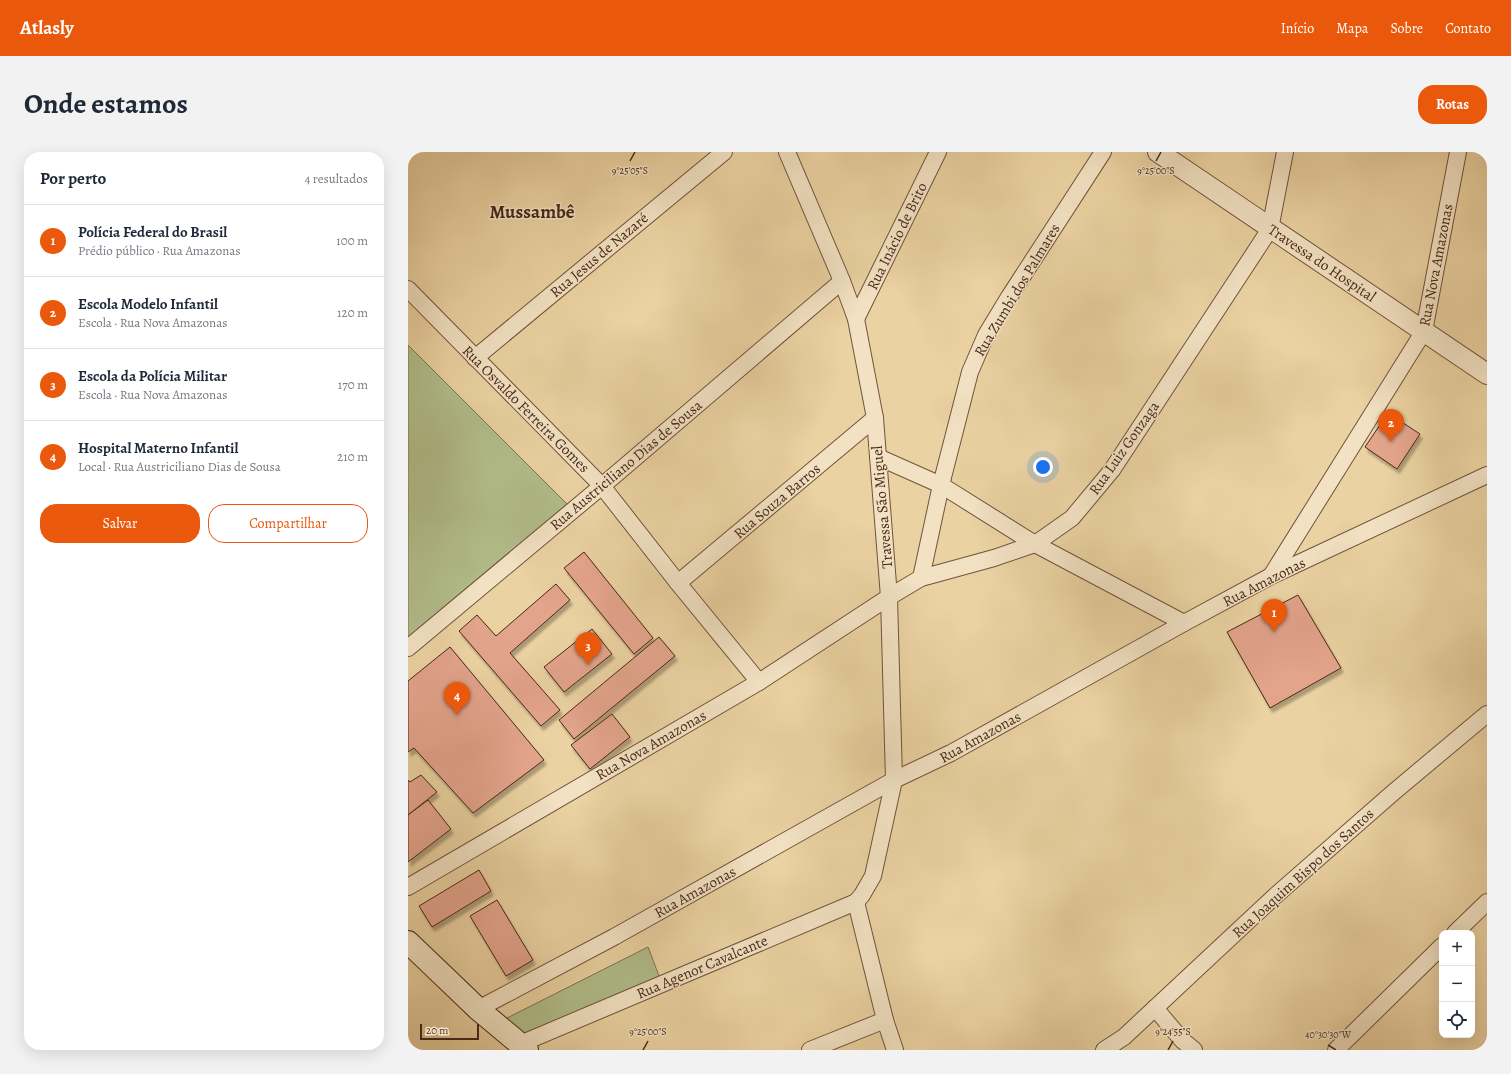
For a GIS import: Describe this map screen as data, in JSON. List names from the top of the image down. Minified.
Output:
{"streets":{"street":["Rua Inácio de Brito","Rua Jesus de Nazaré","Travessa do Hospital","Rua Nova Amazonas","Rua Zumbi dos Palmares","Rua Osvaldo Ferreira Gomes","Rua Luiz Gonzaga","Rua Austriciliano Dias de Sousa","Rua Souza Barros","Travessa São Miguel","Rua Amazonas","Rua Joaquim Bispo dos Santos","Rua Agenor Cavalcante"]},"crossings":[["Rua Inácio de Brito","Travessa São Miguel"],["Rua Jesus de Nazaré","Rua Osvaldo Ferreira Gomes"],["Travessa do Hospital","Rua Nova Amazonas"],["Travessa do Hospital","Rua Luiz Gonzaga"],["Rua Nova Amazonas","Rua Osvaldo Ferreira Gomes"],["Rua Nova Amazonas","Rua Luiz Gonzaga"],["Rua Nova Amazonas","Travessa São Miguel"],["Rua Nova Amazonas","Rua Amazonas"],["Rua Zumbi dos Palmares","Rua Luiz Gonzaga"],["Rua Osvaldo Ferreira Gomes","Rua Austriciliano Dias de Sousa"],["Rua Osvaldo Ferreira Gomes","Rua Souza Barros"],["Rua Luiz Gonzaga","Travessa São Miguel"],["Rua Austriciliano Dias de Sousa","Travessa São Miguel"],["Rua Souza Barros","Travessa São Miguel"],["Travessa São Miguel","Rua Amazonas"],["Travessa São Miguel","Rua Agenor Cavalcante"]],"districts":["Mussambê"],"scale_bar":"20 m","page":{"header":"Atlasly","nav":["Início","Mapa","Sobre","Contato"],"title":"Onde estamos","buttons":["Rotas",["Salvar","Compartilhar"]],"heading":["Por perto","4 resultados"],"list":[{"mark":"1","name":"Polícia Federal do Brasil","note":"Prédio público · Rua Amazonas","value":"100 m"},{"mark":"2","name":"Escola Modelo Infantil","note":"Escola · Rua Nova Amazonas","value":"120 m"},{"mark":"3","name":"Escola da Polícia Militar","note":"Escola · Rua Nova Amazonas","value":"170 m"},{"mark":"4","name":"Hospital Materno Infantil","note":"Local · Rua Austriciliano Dias de Sousa","value":"210 m"}],"pins":["2","1","3","4"],"map_buttons":["+","−"],"scale":"20 m"},"coordinates":["9°25'05\"S","9°25'00\"S","9°24'55\"S","40°30'30\"W"]}
